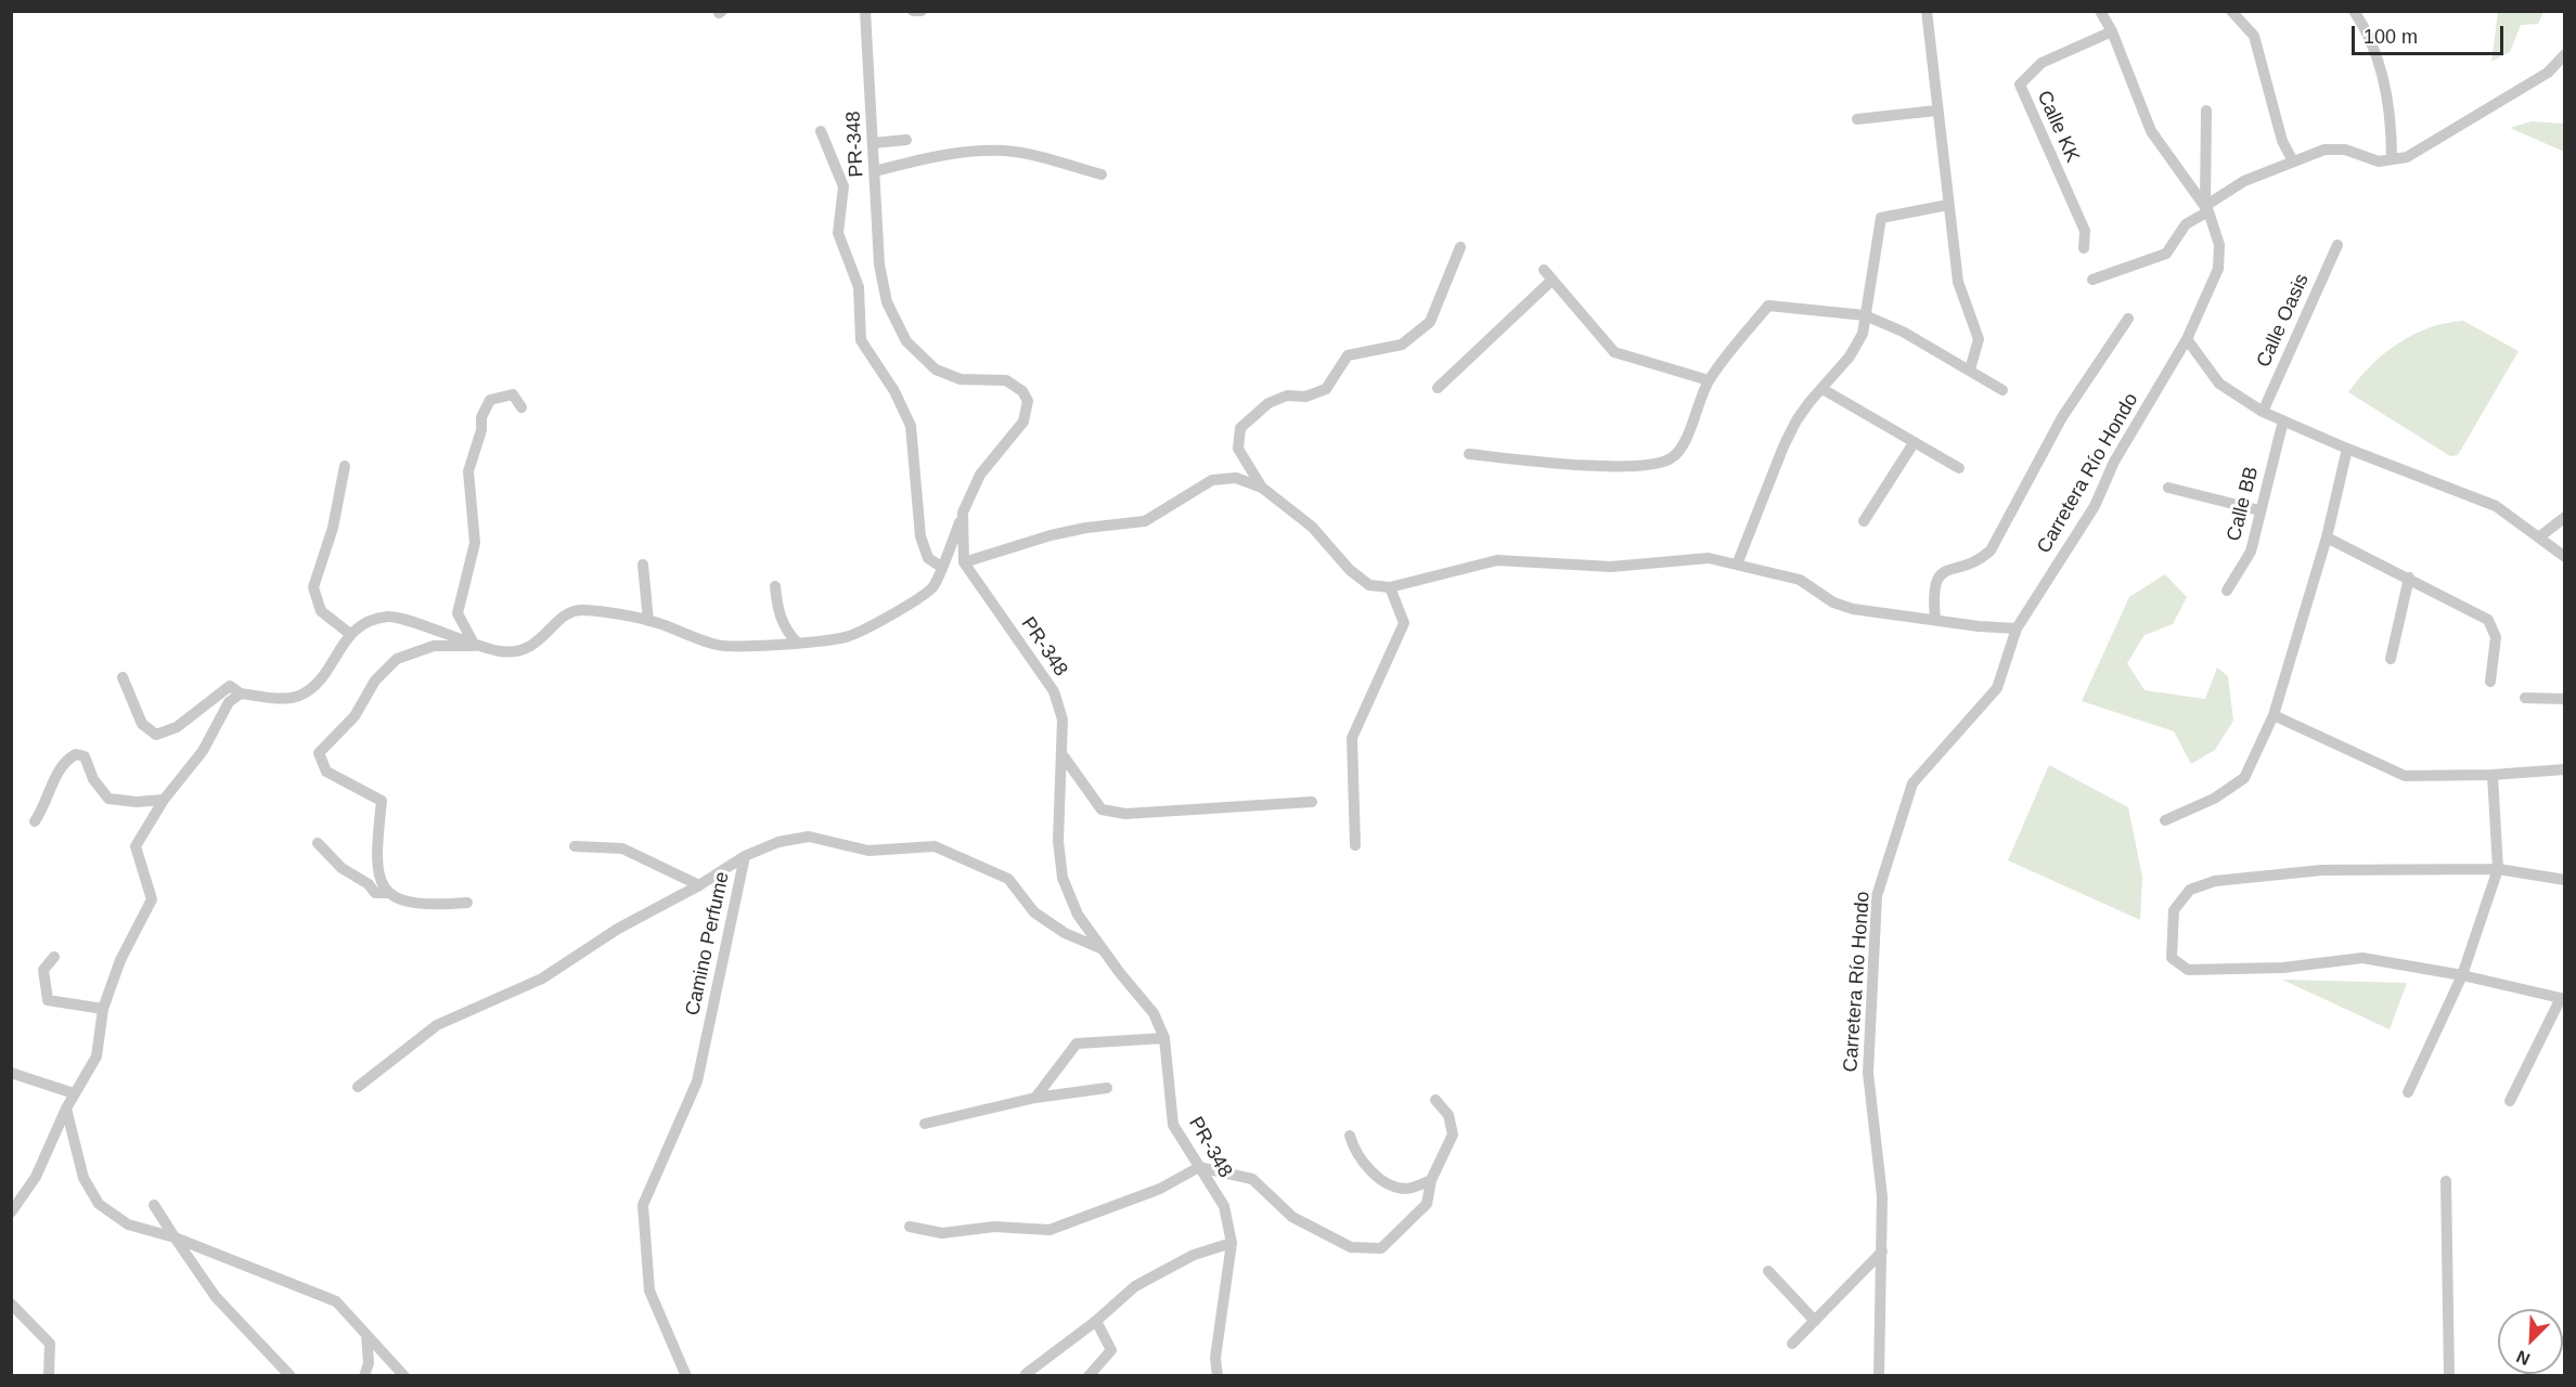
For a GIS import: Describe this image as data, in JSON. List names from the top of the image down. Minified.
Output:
{"streets":{"street":["Calle KK","PR-348","Calle Oasis","Carretera Río Hondo","Calle BB","Camino Perfume"]},"crossings":[["Calle KK","Carretera Río Hondo"],["PR-348","Camino Perfume"]],"scale_bar":"100 m","north":"bottom left"}
